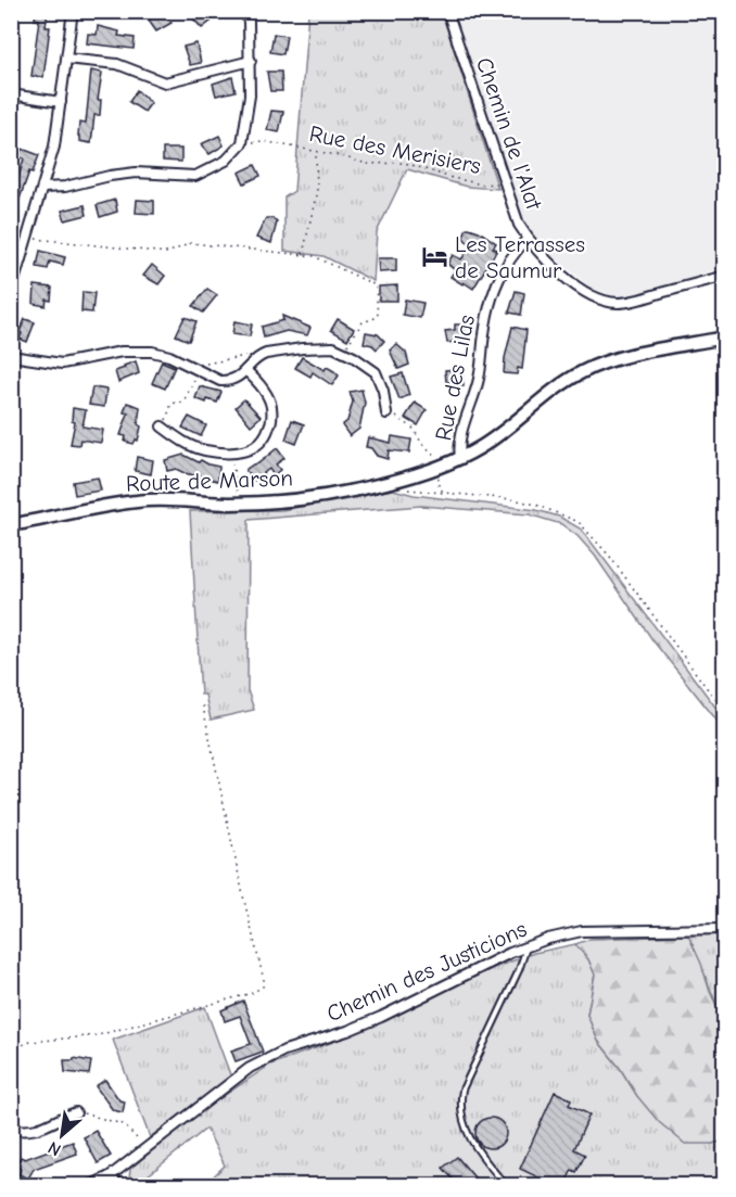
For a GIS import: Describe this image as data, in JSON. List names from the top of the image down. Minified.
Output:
{"streets":{"street":["Chemin de l'Alat","Rue des Lilas","Route de Marson","Chemin des Justicions"],"path":["Rue des Merisiers"]},"crossings":[["Chemin de l'Alat","Rue des Merisiers"],["Chemin de l'Alat","Rue des Lilas"],["Rue des Lilas","Route de Marson"]],"places":{"hotel":["Les Terrasses de Saumur"]},"north":"bottom left"}
